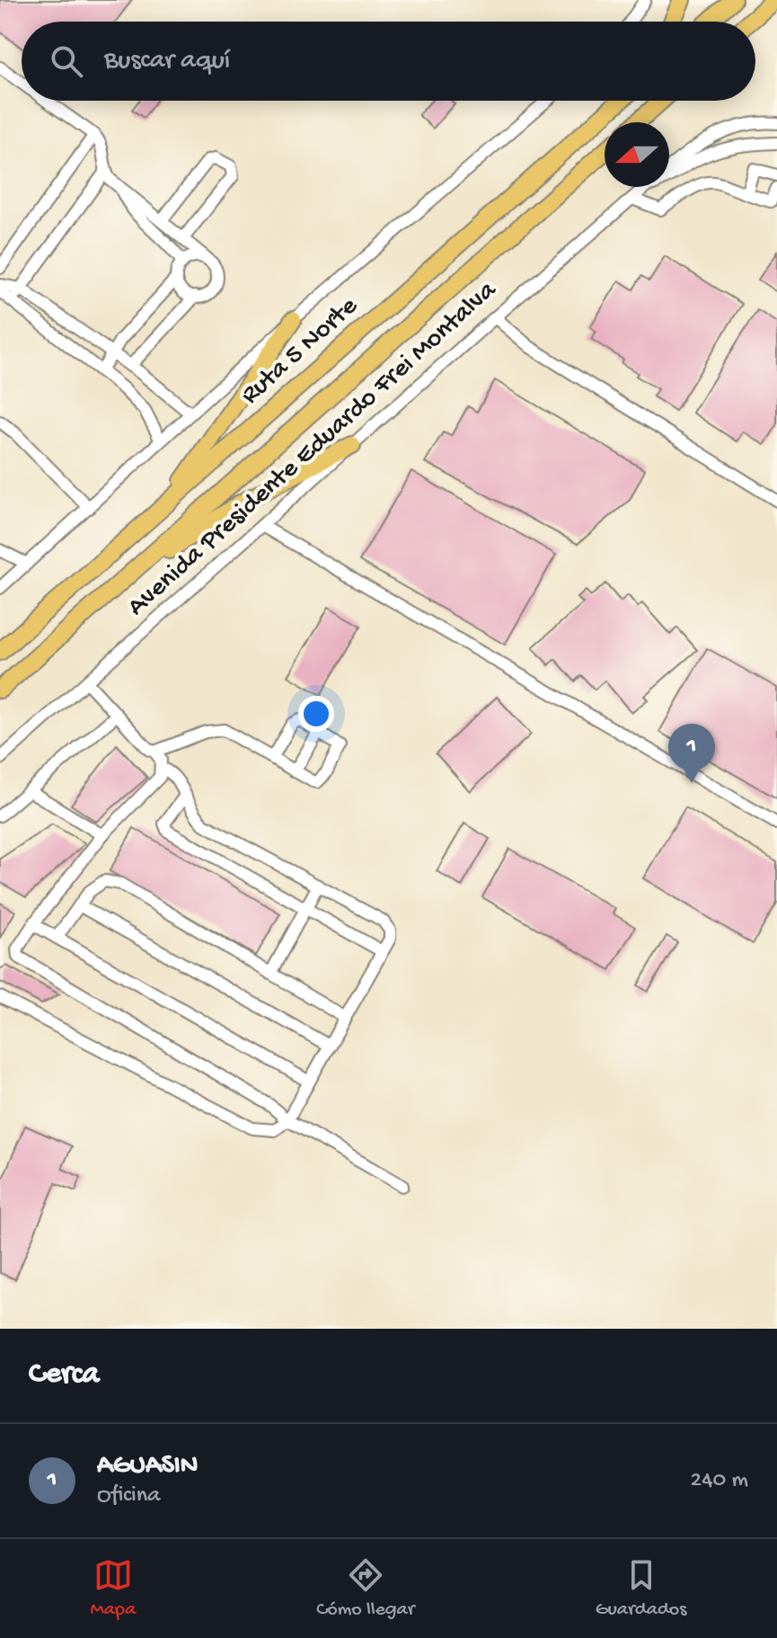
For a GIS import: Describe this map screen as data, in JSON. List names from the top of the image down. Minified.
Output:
{"streets":{"highway":["Ruta 5 Norte"],"street":["Avenida Presidente Eduardo Frei Montalva"]},"north":"left","page":{"search":"Buscar aquí","pins":"1","heading":"Cerca","list":[{"mark":"1","name":"AGUASIN","note":"Oficina","value":"240 m"}],"nav":["Mapa","Cómo llegar","Guardados"]}}
